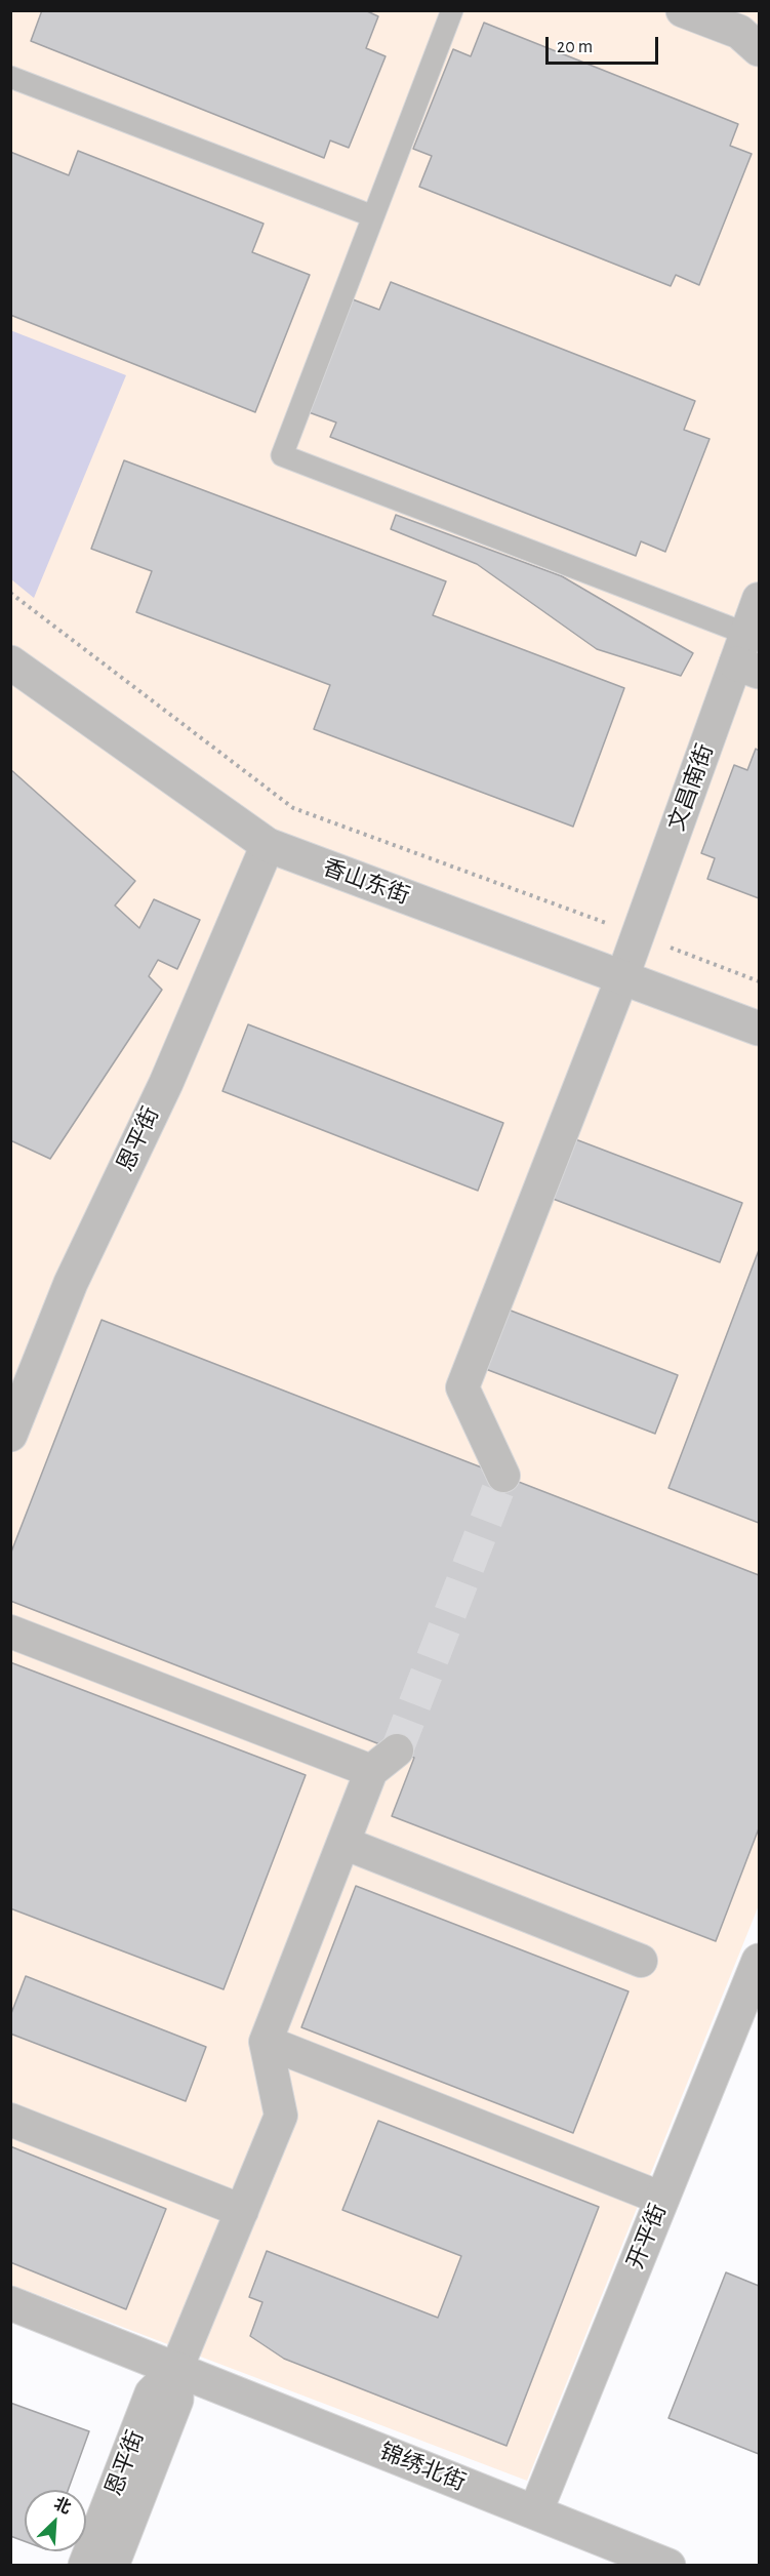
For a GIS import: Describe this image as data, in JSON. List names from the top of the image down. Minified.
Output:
{"streets":{"street":["文昌南街","香山东街","恩平街","开平街","锦绣北街"]},"crossings":[["文昌南街","香山东街"],["香山东街","恩平街"],["恩平街","锦绣北街"],["开平街","锦绣北街"]],"scale_bar":"20 m","north":"top right"}
